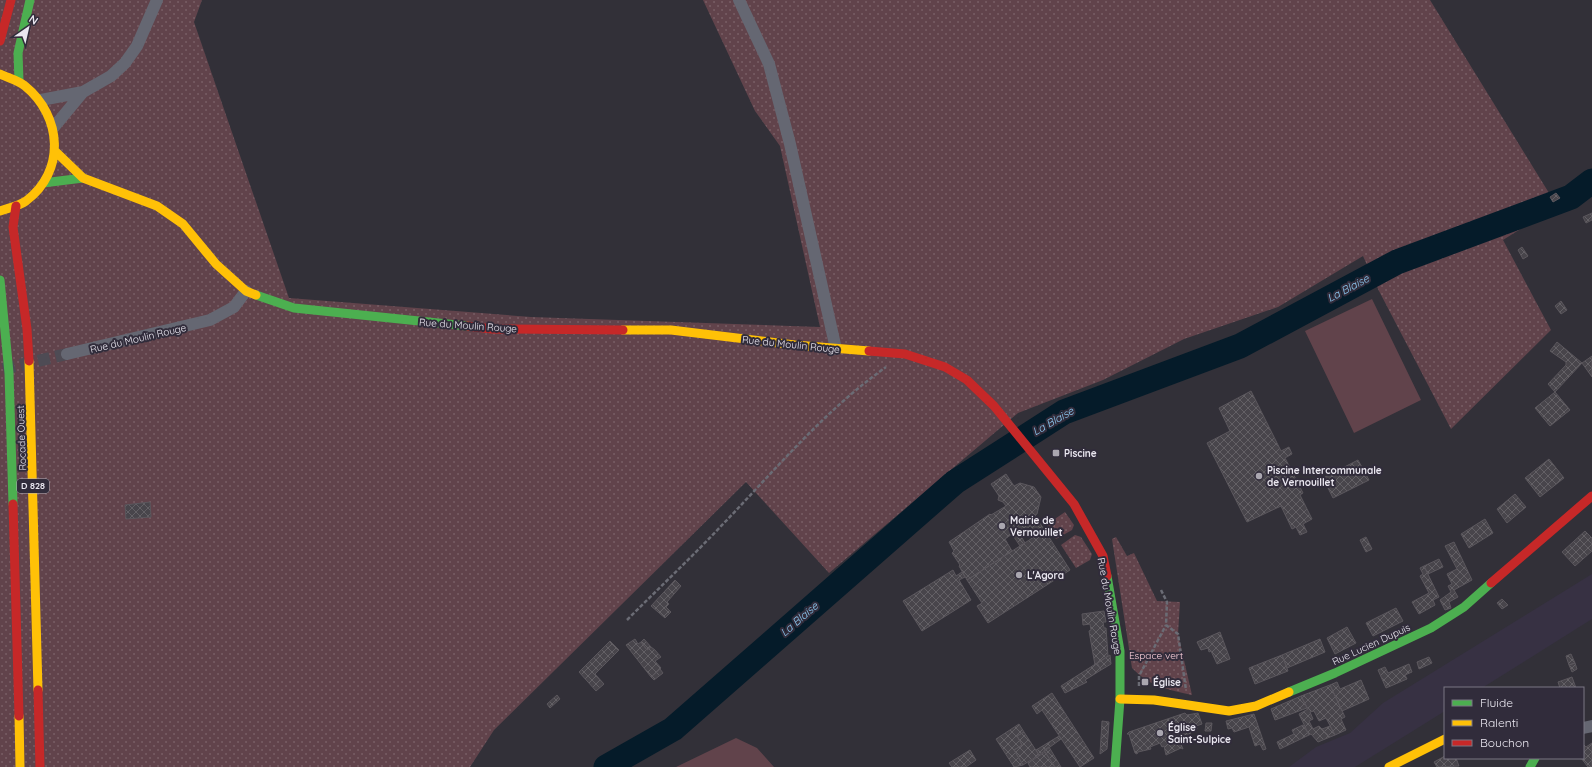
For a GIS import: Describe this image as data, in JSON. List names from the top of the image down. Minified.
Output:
{"streets":{"street":["Rue du Moulin Rouge","Rocade Ouest","D 828","Rue Lucien Dupuis"]},"crossings":[["Rue du Moulin Rouge","Rue Lucien Dupuis"]],"water":["La Blaise"],"parks":["Espace vert"],"places":{"transit":["Piscine","Église"],"other":["Piscine Intercommunale de Vernouillet","Mairie de Vernouillet","L'Agora","Église Saint-Sulpice"]},"legend":["Fluide","Ralenti","Bouchon"],"north":"top right"}
